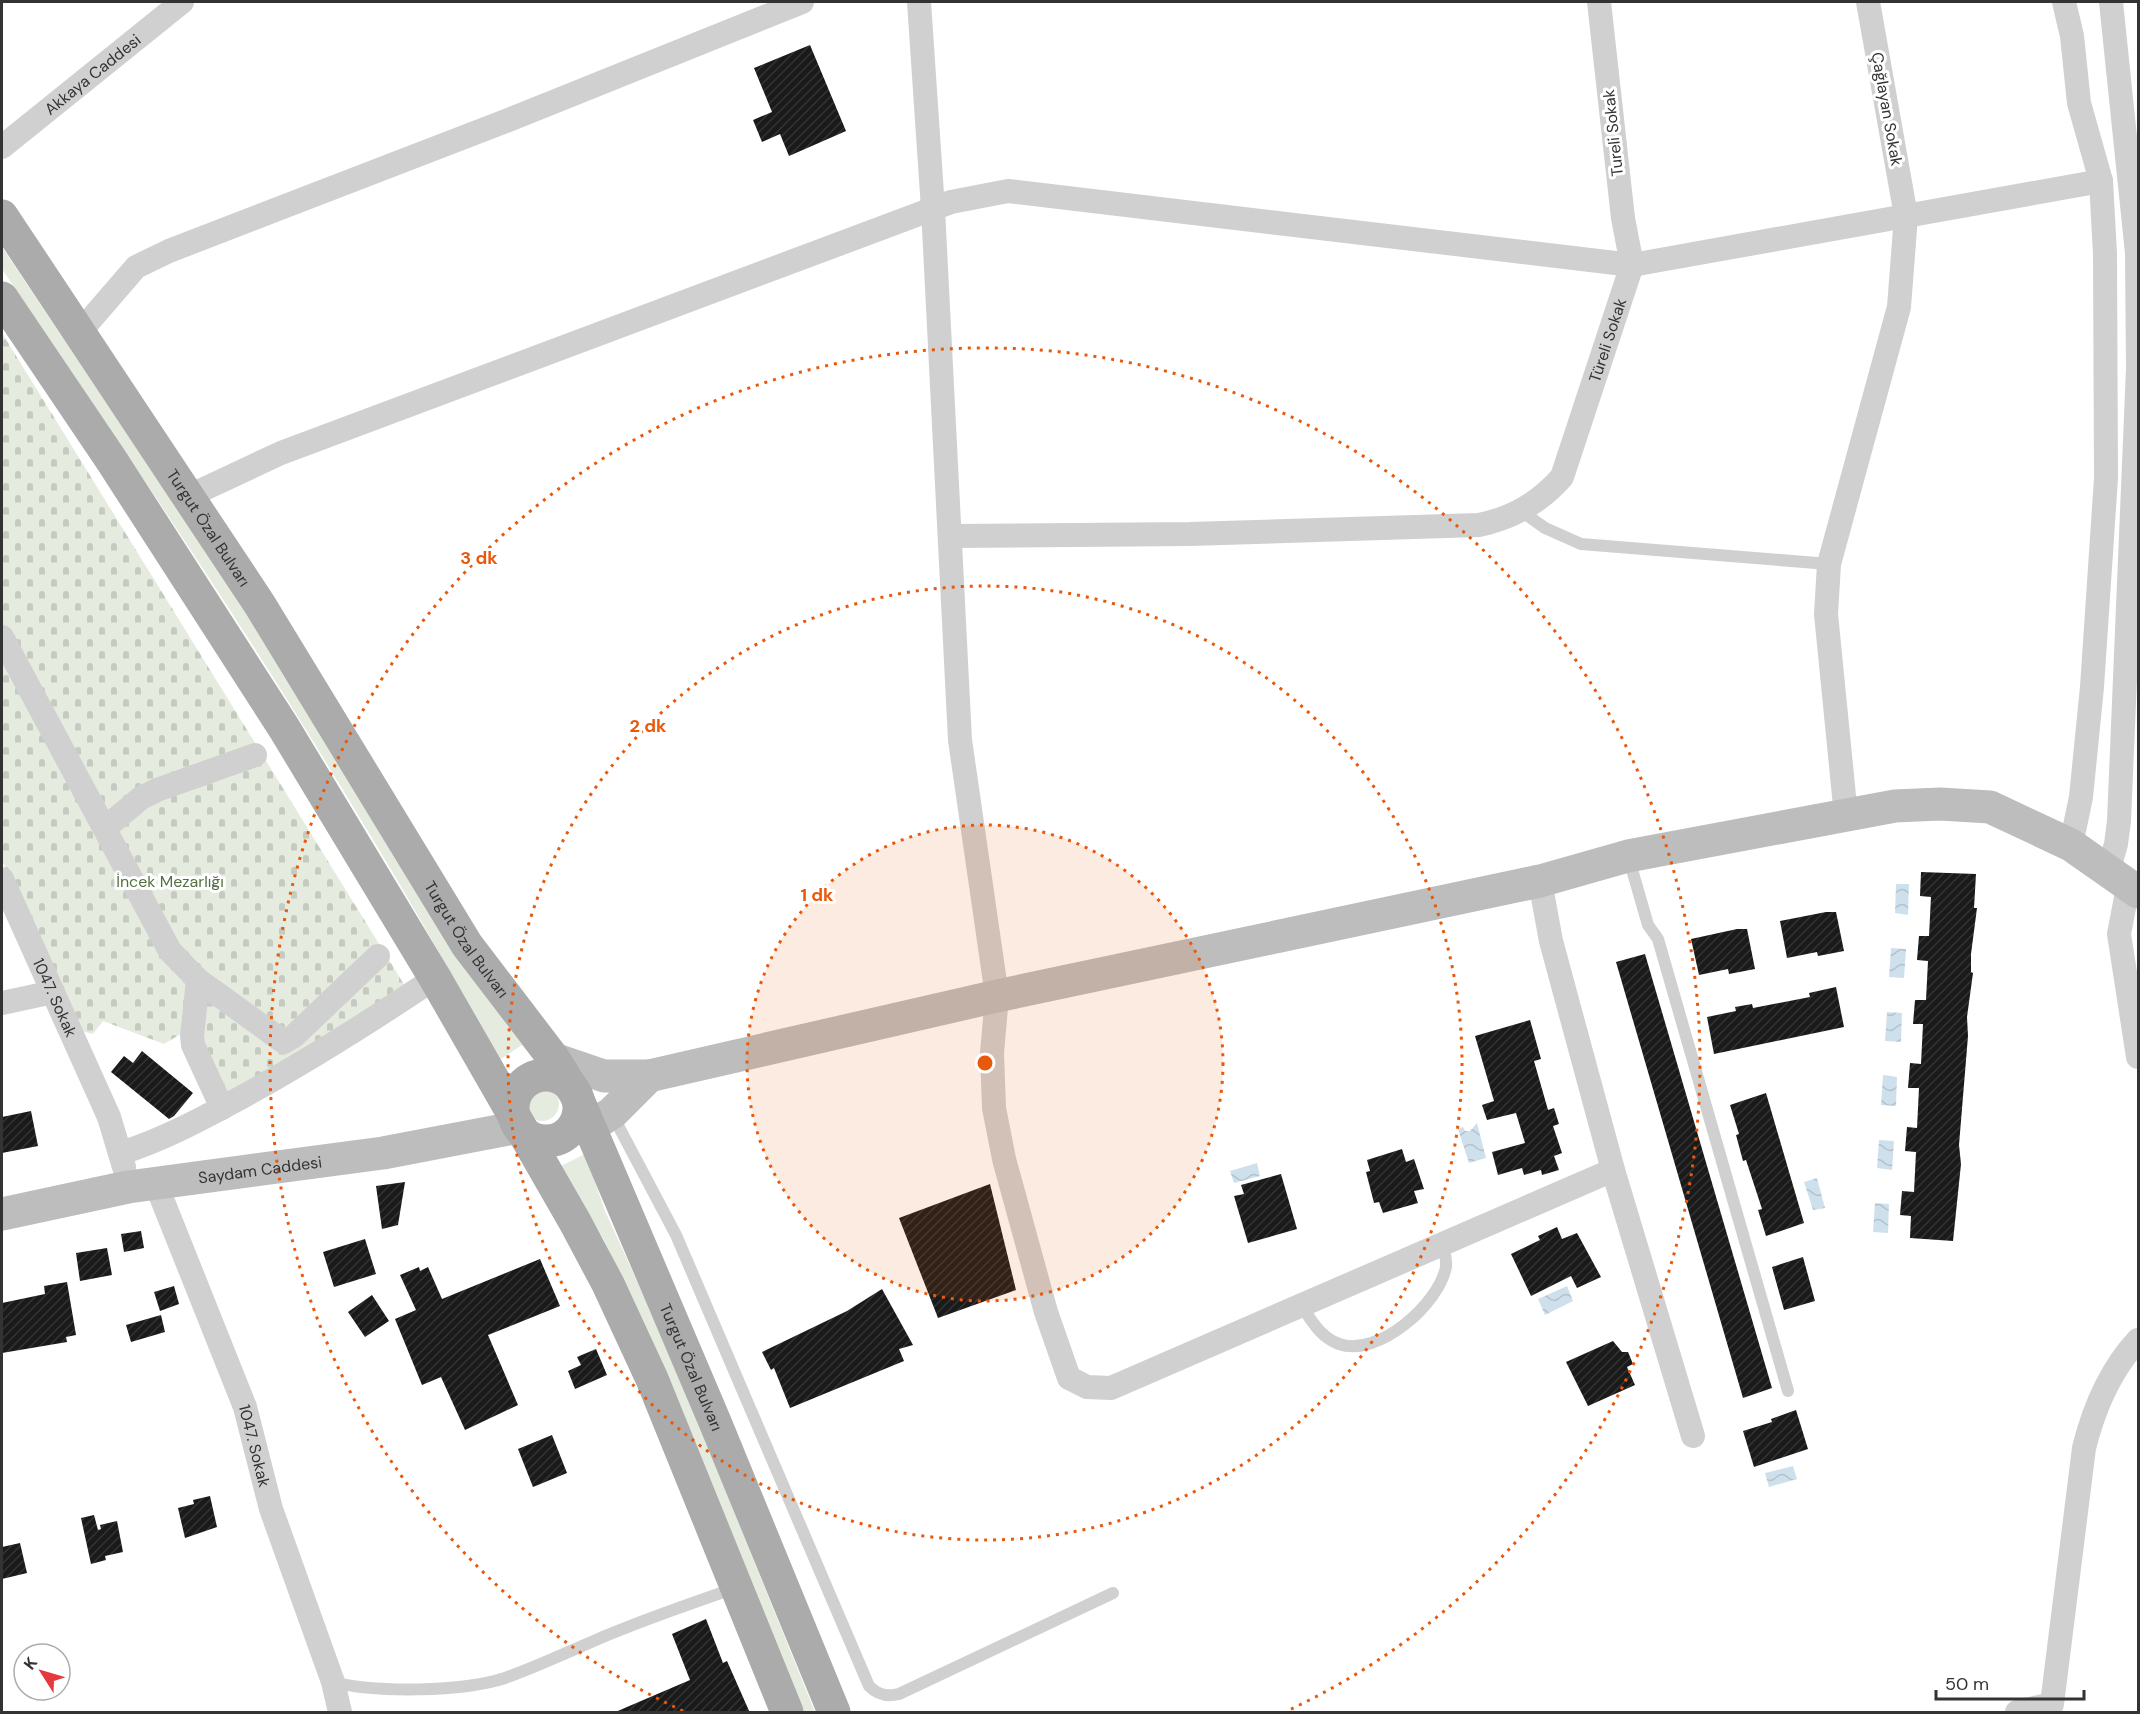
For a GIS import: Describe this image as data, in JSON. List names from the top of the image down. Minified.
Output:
{"streets":{"main road":["Turgut Özal Bulvarı"],"street":["Akkaya Caddesi","Çağlayan Sokak","Tureli Sokak","Türeli Sokak","1047. Sokak","Saydam Caddesi"]},"crossings":[["Tureli Sokak","Türeli Sokak"],["Turgut Özal Bulvarı","Saydam Caddesi"],["1047. Sokak","Saydam Caddesi"]],"parks":["İncek Mezarlığı"],"scale_bar":"50 m","north":"top left","rings":["3 dk","2 dk","1 dk"]}
